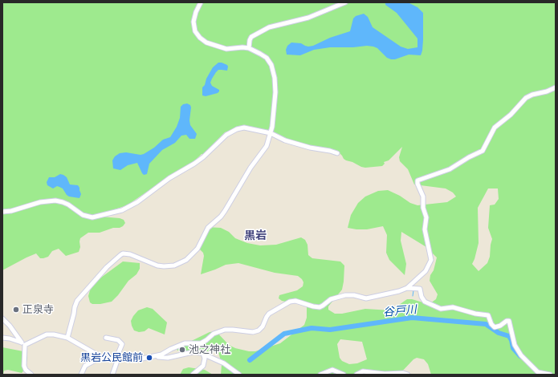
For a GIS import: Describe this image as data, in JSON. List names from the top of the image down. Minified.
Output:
{"districts":["黒岩"],"water":["谷戸川"],"places":["正泉寺","池之神社","黒岩公民館前"]}
